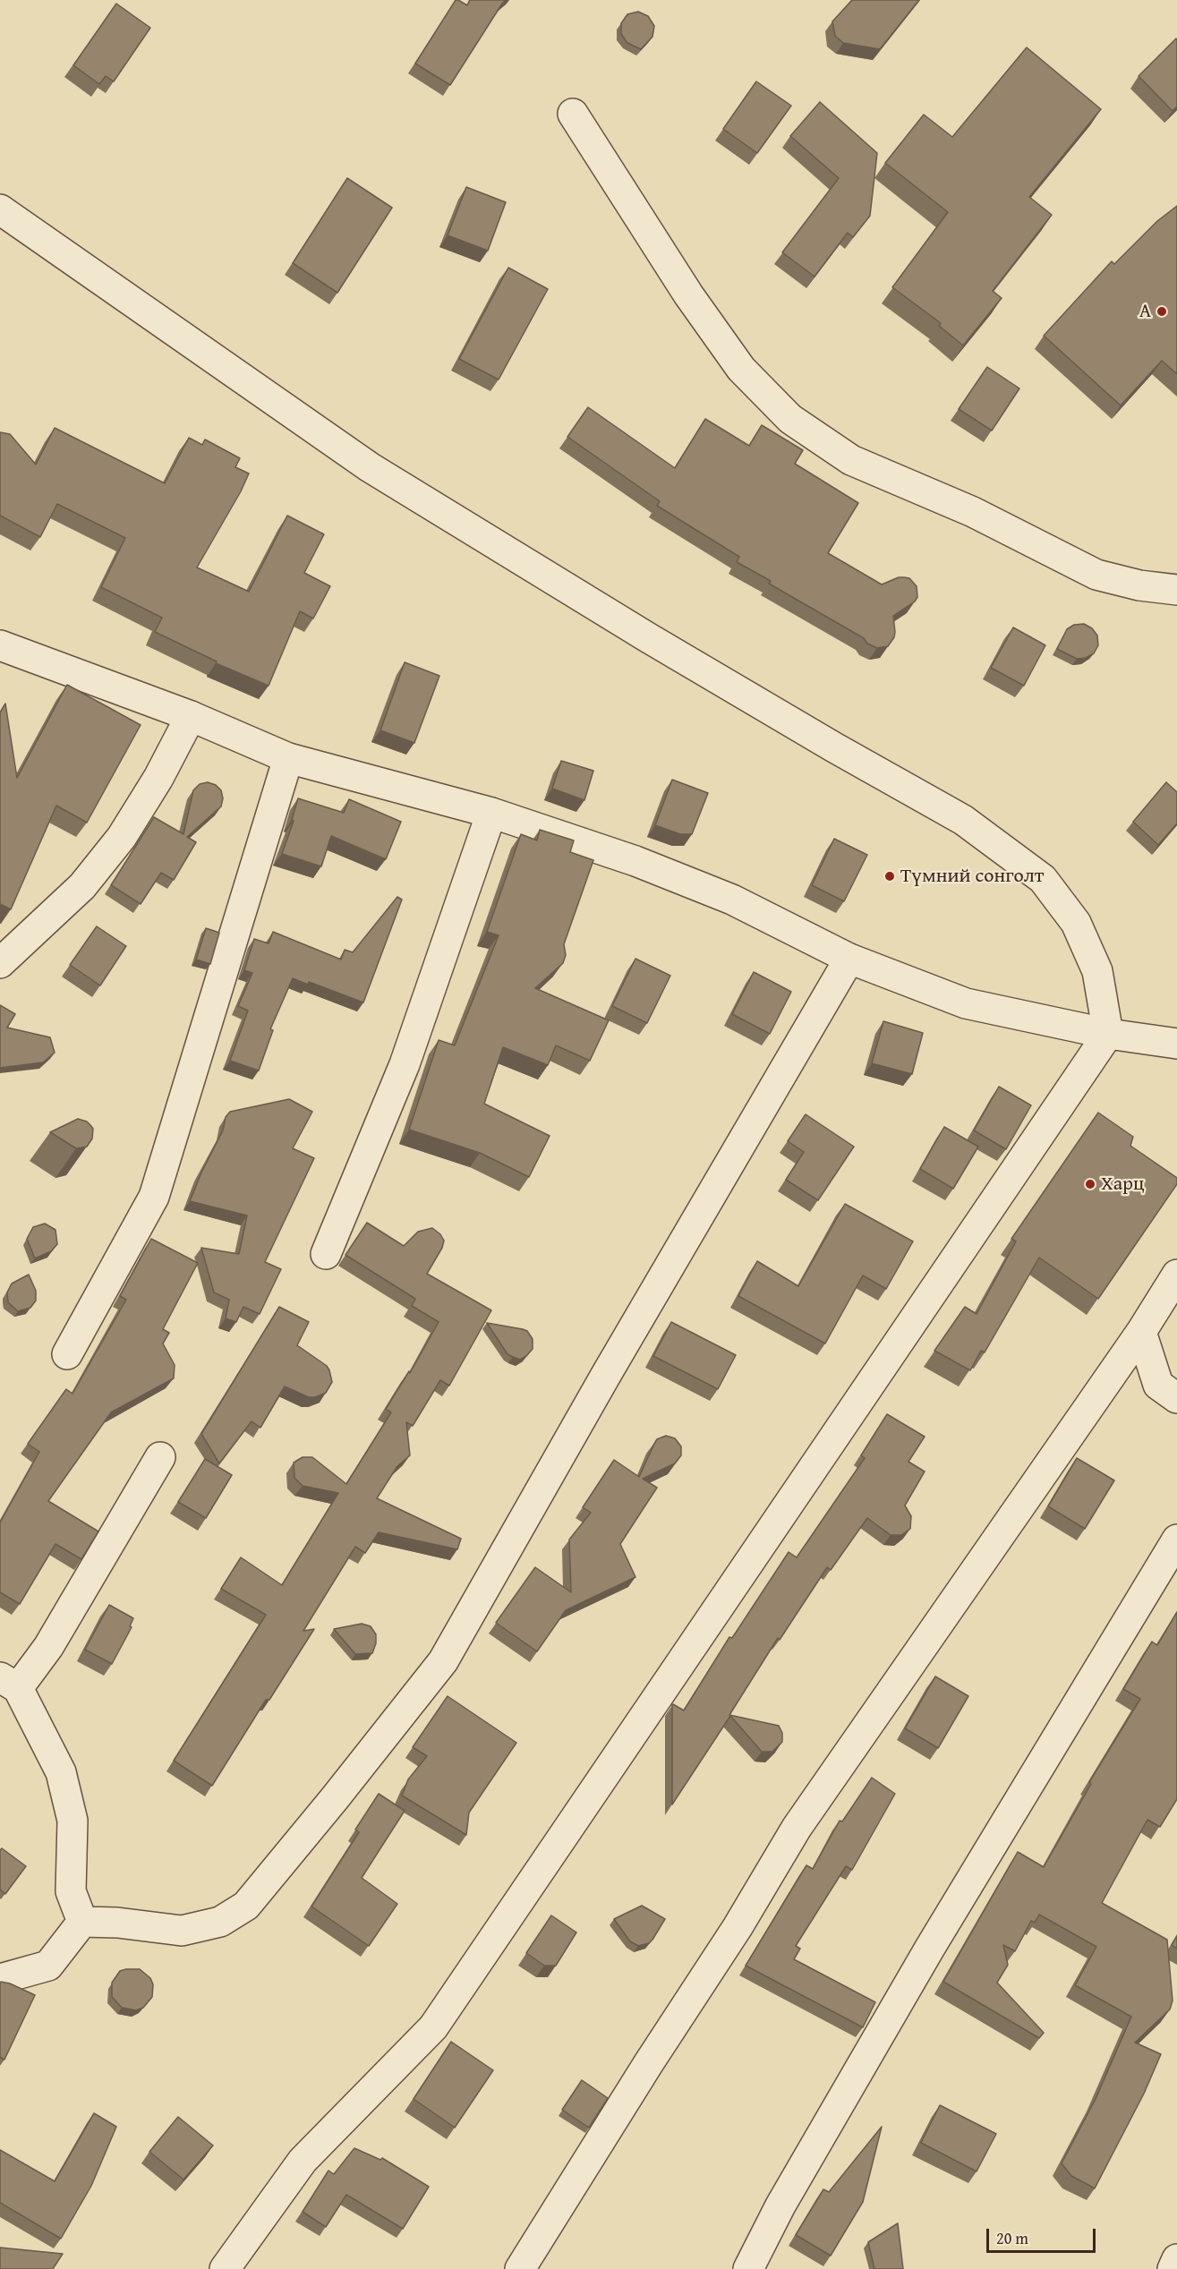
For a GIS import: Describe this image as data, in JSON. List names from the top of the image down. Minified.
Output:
{"places":["A","Түмний сонголт","Харц"],"scale_bar":"20 m"}
